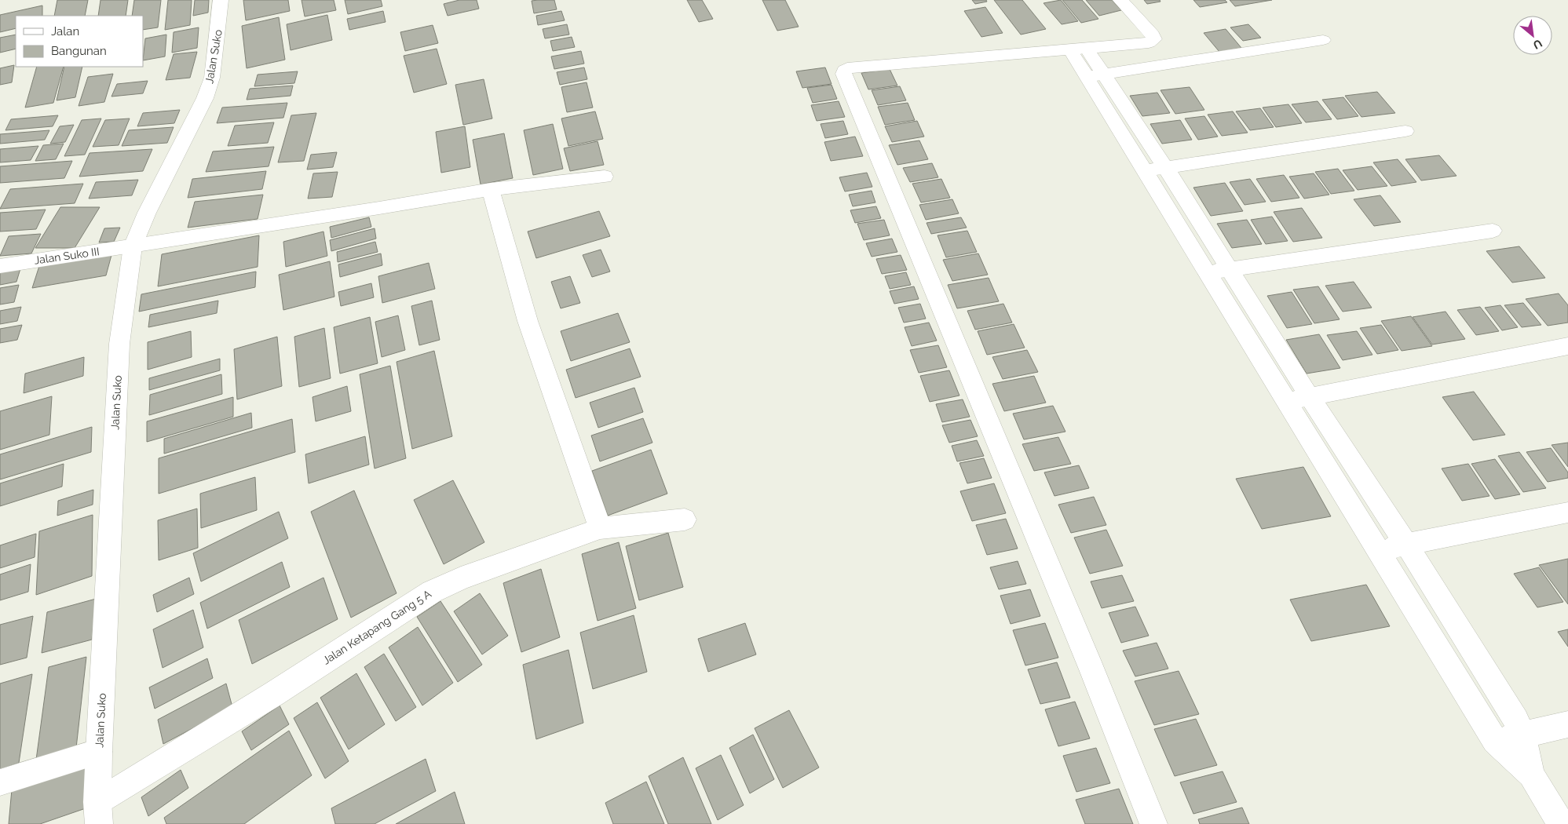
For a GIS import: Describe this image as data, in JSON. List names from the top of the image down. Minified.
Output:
{"streets":{"street":["Jalan Suko","Jalan Suko III","Jalan Ketapang Gang 5 A"]},"crossings":[["Jalan Suko","Jalan Suko III"],["Jalan Suko","Jalan Ketapang Gang 5 A"]],"legend":["Jalan","Bangunan"],"north":"bottom right"}
